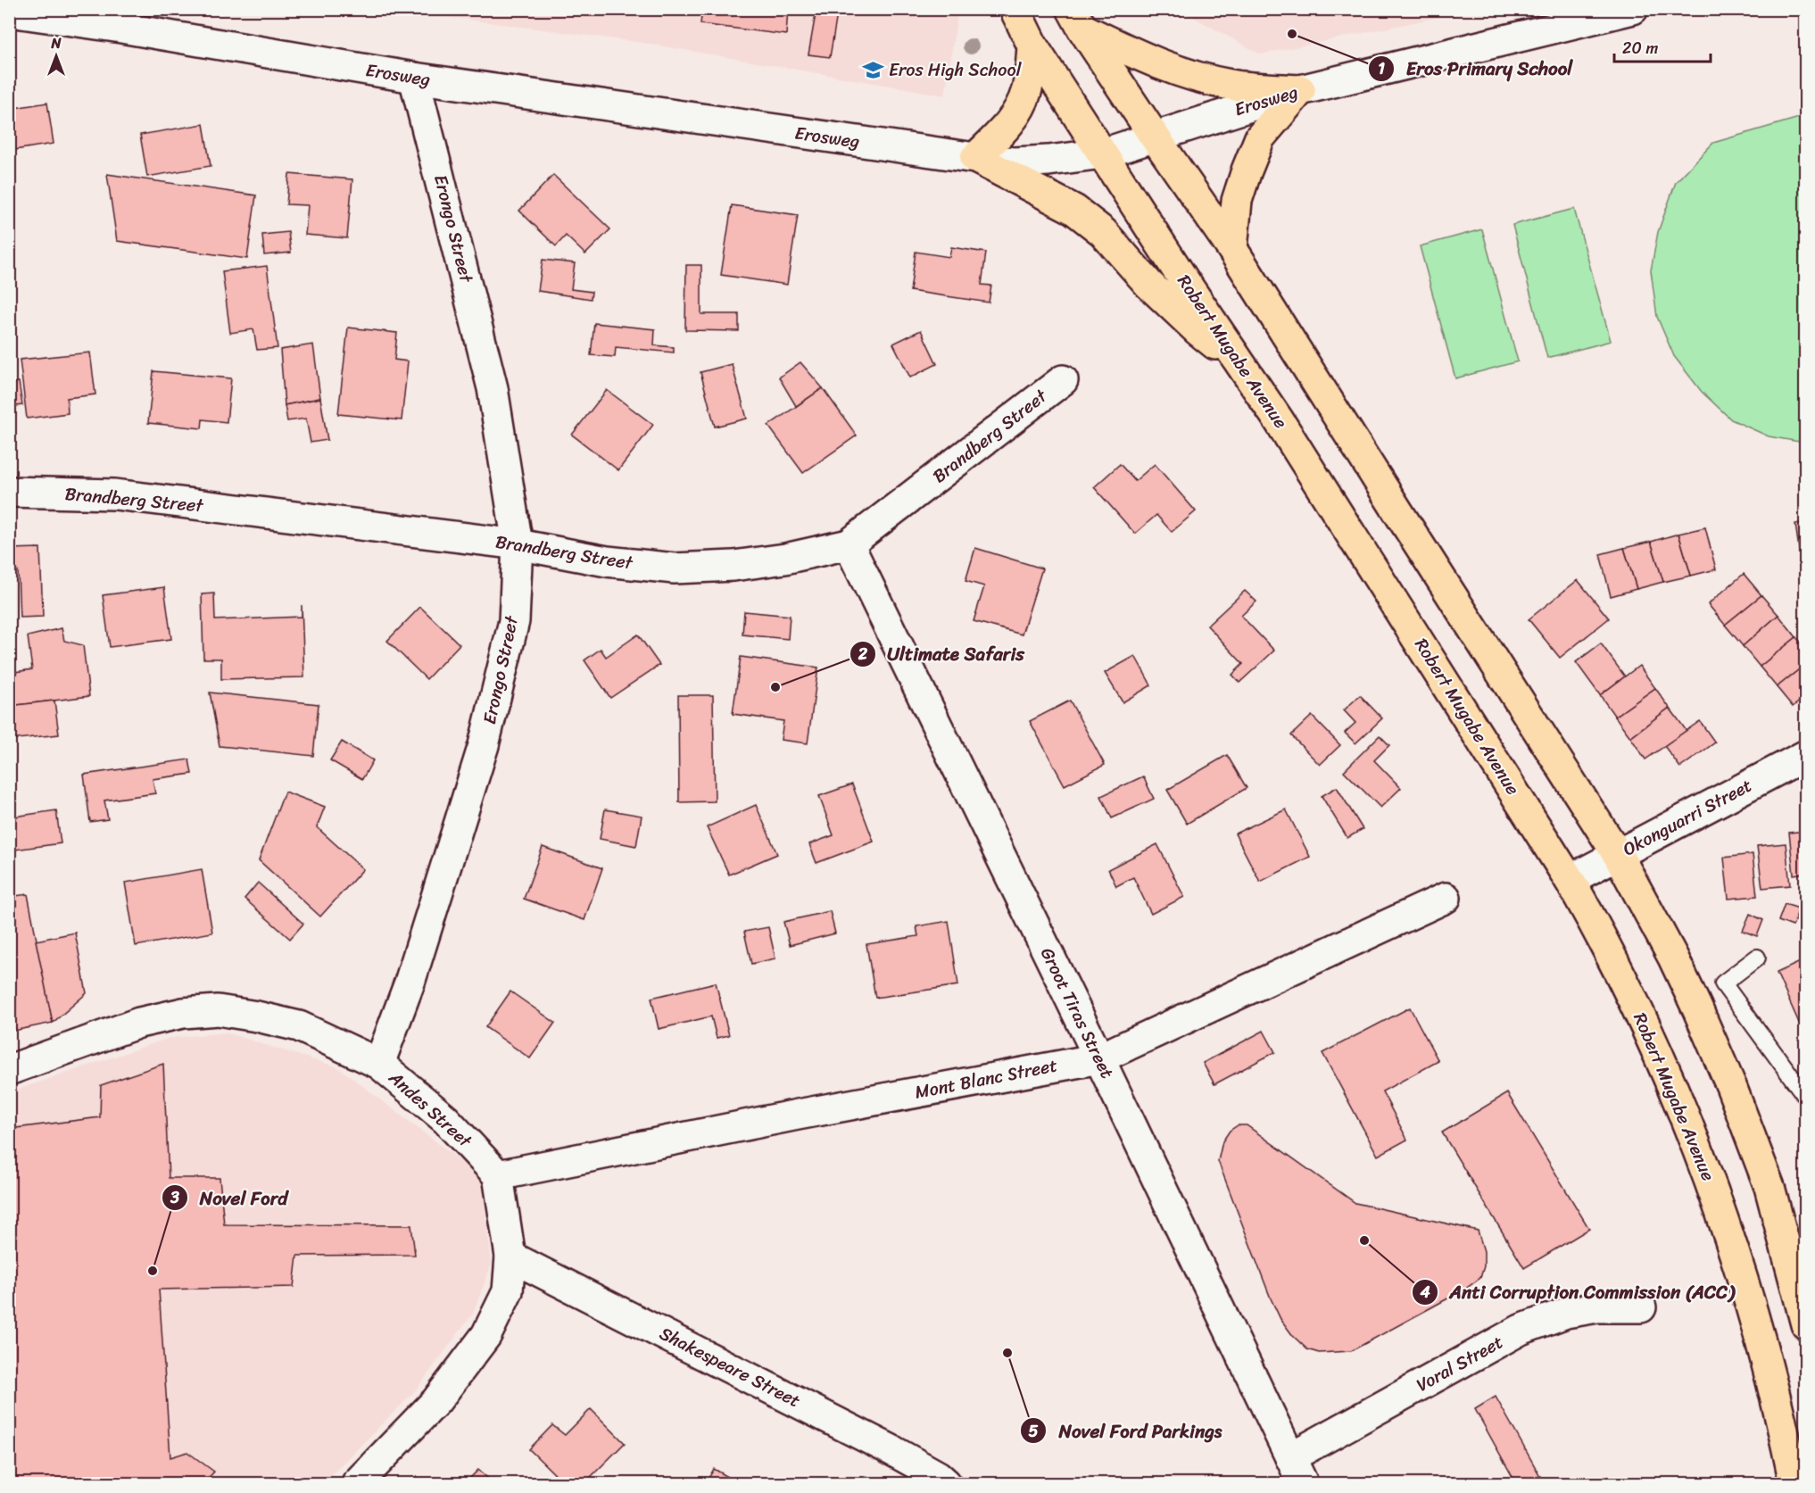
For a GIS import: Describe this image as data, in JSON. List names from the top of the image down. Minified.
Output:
{"streets":{"main road":["Robert Mugabe Avenue"],"street":["Erosweg","Erongo Street","Brandberg Street","Okonguarri Street","Groot Tiras Street","Mont Blanc Street","Andes Street","Voral Street","Shakespeare Street"]},"crossings":[["Erosweg","Erongo Street"],["Erosweg","Robert Mugabe Avenue"],["Erongo Street","Brandberg Street"],["Erongo Street","Andes Street"],["Robert Mugabe Avenue","Okonguarri Street"],["Brandberg Street","Groot Tiras Street"],["Groot Tiras Street","Mont Blanc Street"],["Groot Tiras Street","Voral Street"],["Mont Blanc Street","Andes Street"]],"places":{"other":["Eros Primary School","Ultimate Safaris","Anti Corruption Commission (ACC)","Novel Ford","Novel Ford Parkings"],"school or university":["Eros High School"]},"scale_bar":"20 m","north":"top"}
